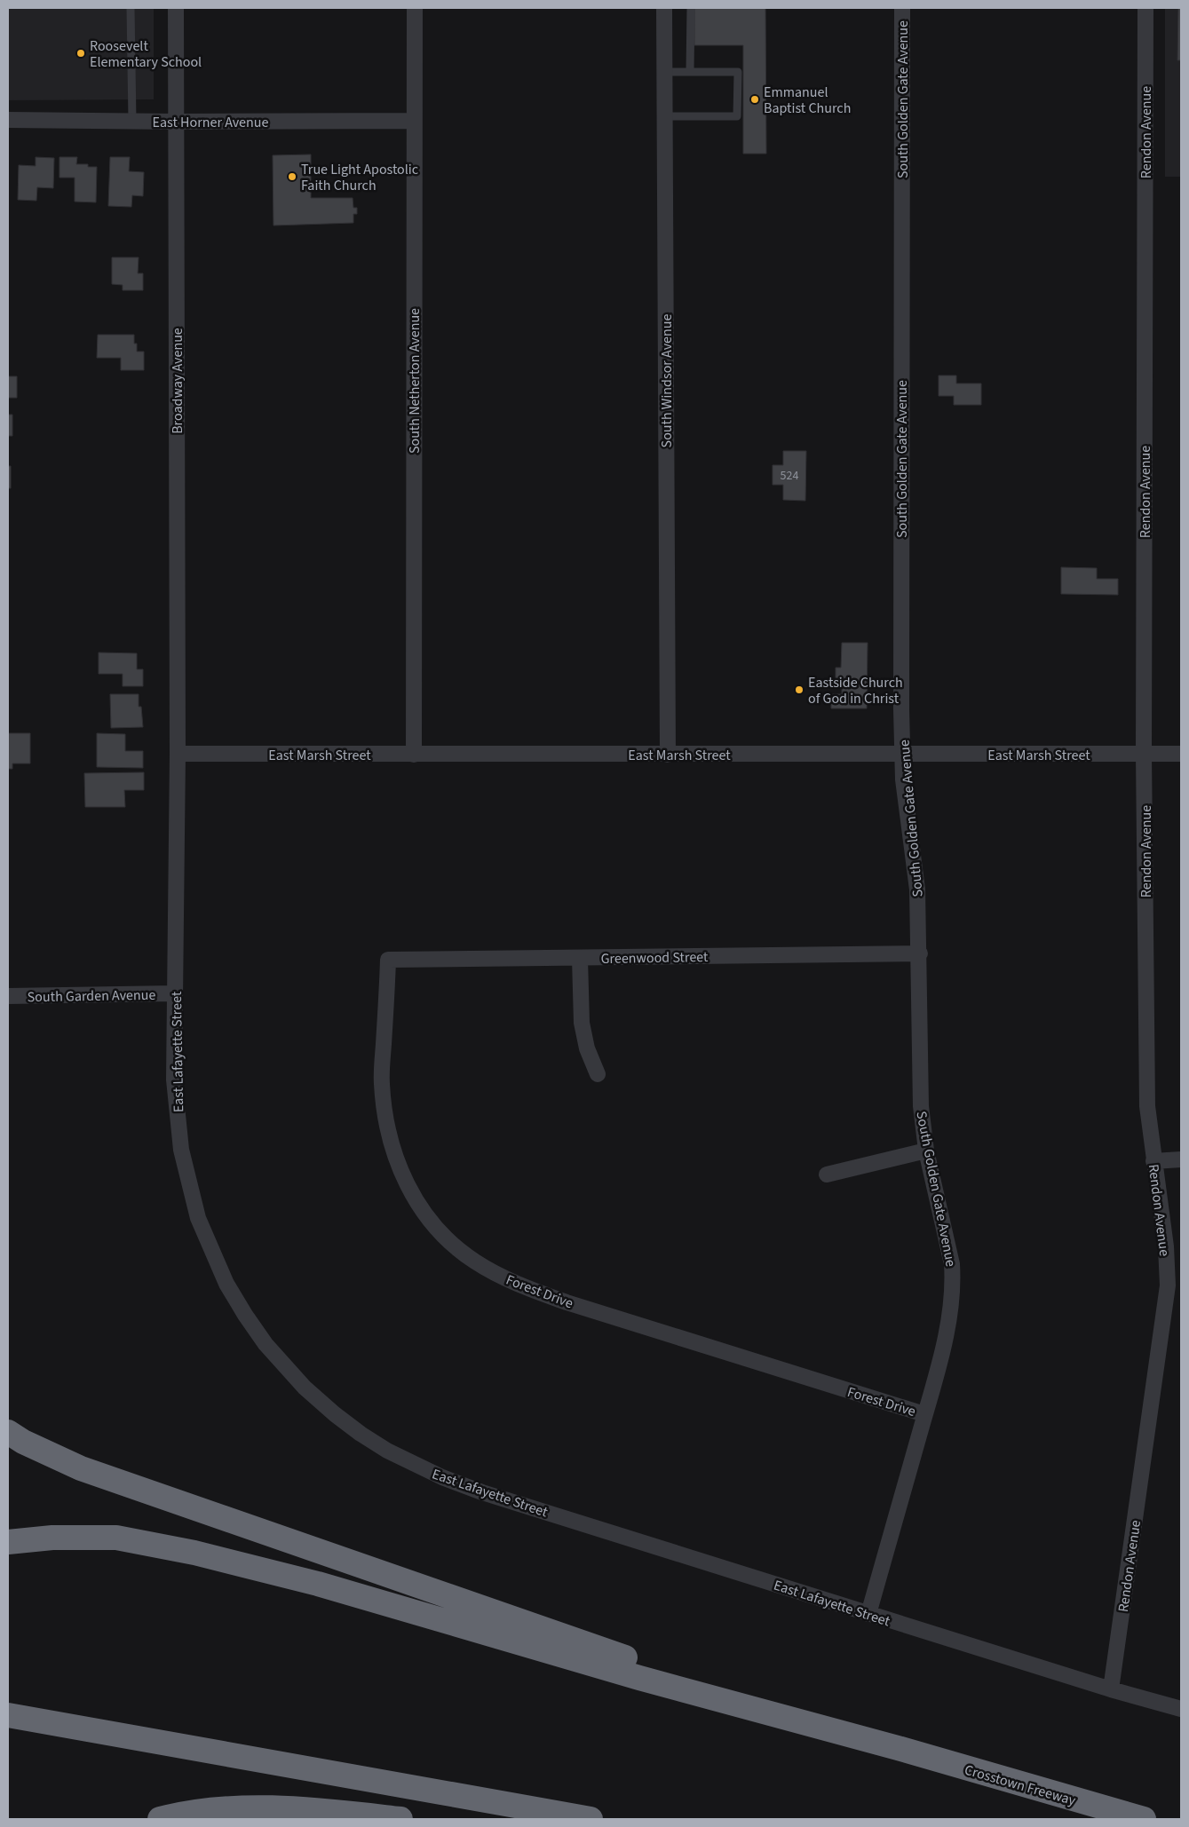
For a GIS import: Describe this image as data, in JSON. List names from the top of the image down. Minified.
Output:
{"streets":{"highway":["Crosstown Freeway"],"street":["South Golden Gate Avenue","East Horner Avenue","Rendon Avenue","Broadway Avenue","South Netherton Avenue","South Windsor Avenue","East Marsh Street","Greenwood Street","South Garden Avenue","East Lafayette Street","Forest Drive"]},"crossings":[["South Golden Gate Avenue","East Marsh Street"],["South Golden Gate Avenue","Greenwood Street"],["South Golden Gate Avenue","East Lafayette Street"],["South Golden Gate Avenue","Forest Drive"],["East Horner Avenue","Broadway Avenue"],["East Horner Avenue","South Netherton Avenue"],["Rendon Avenue","East Marsh Street"],["Rendon Avenue","East Lafayette Street"],["Broadway Avenue","East Marsh Street"],["Broadway Avenue","East Lafayette Street"],["South Netherton Avenue","East Marsh Street"],["South Windsor Avenue","East Marsh Street"],["East Marsh Street","East Lafayette Street"],["Greenwood Street","Forest Drive"],["South Garden Avenue","East Lafayette Street"]],"places":["Roosevelt Elementary School","Emmanuel Baptist Church","True Light Apostolic Faith Church","Eastside Church of God in Christ"],"house_numbers":["524"]}
